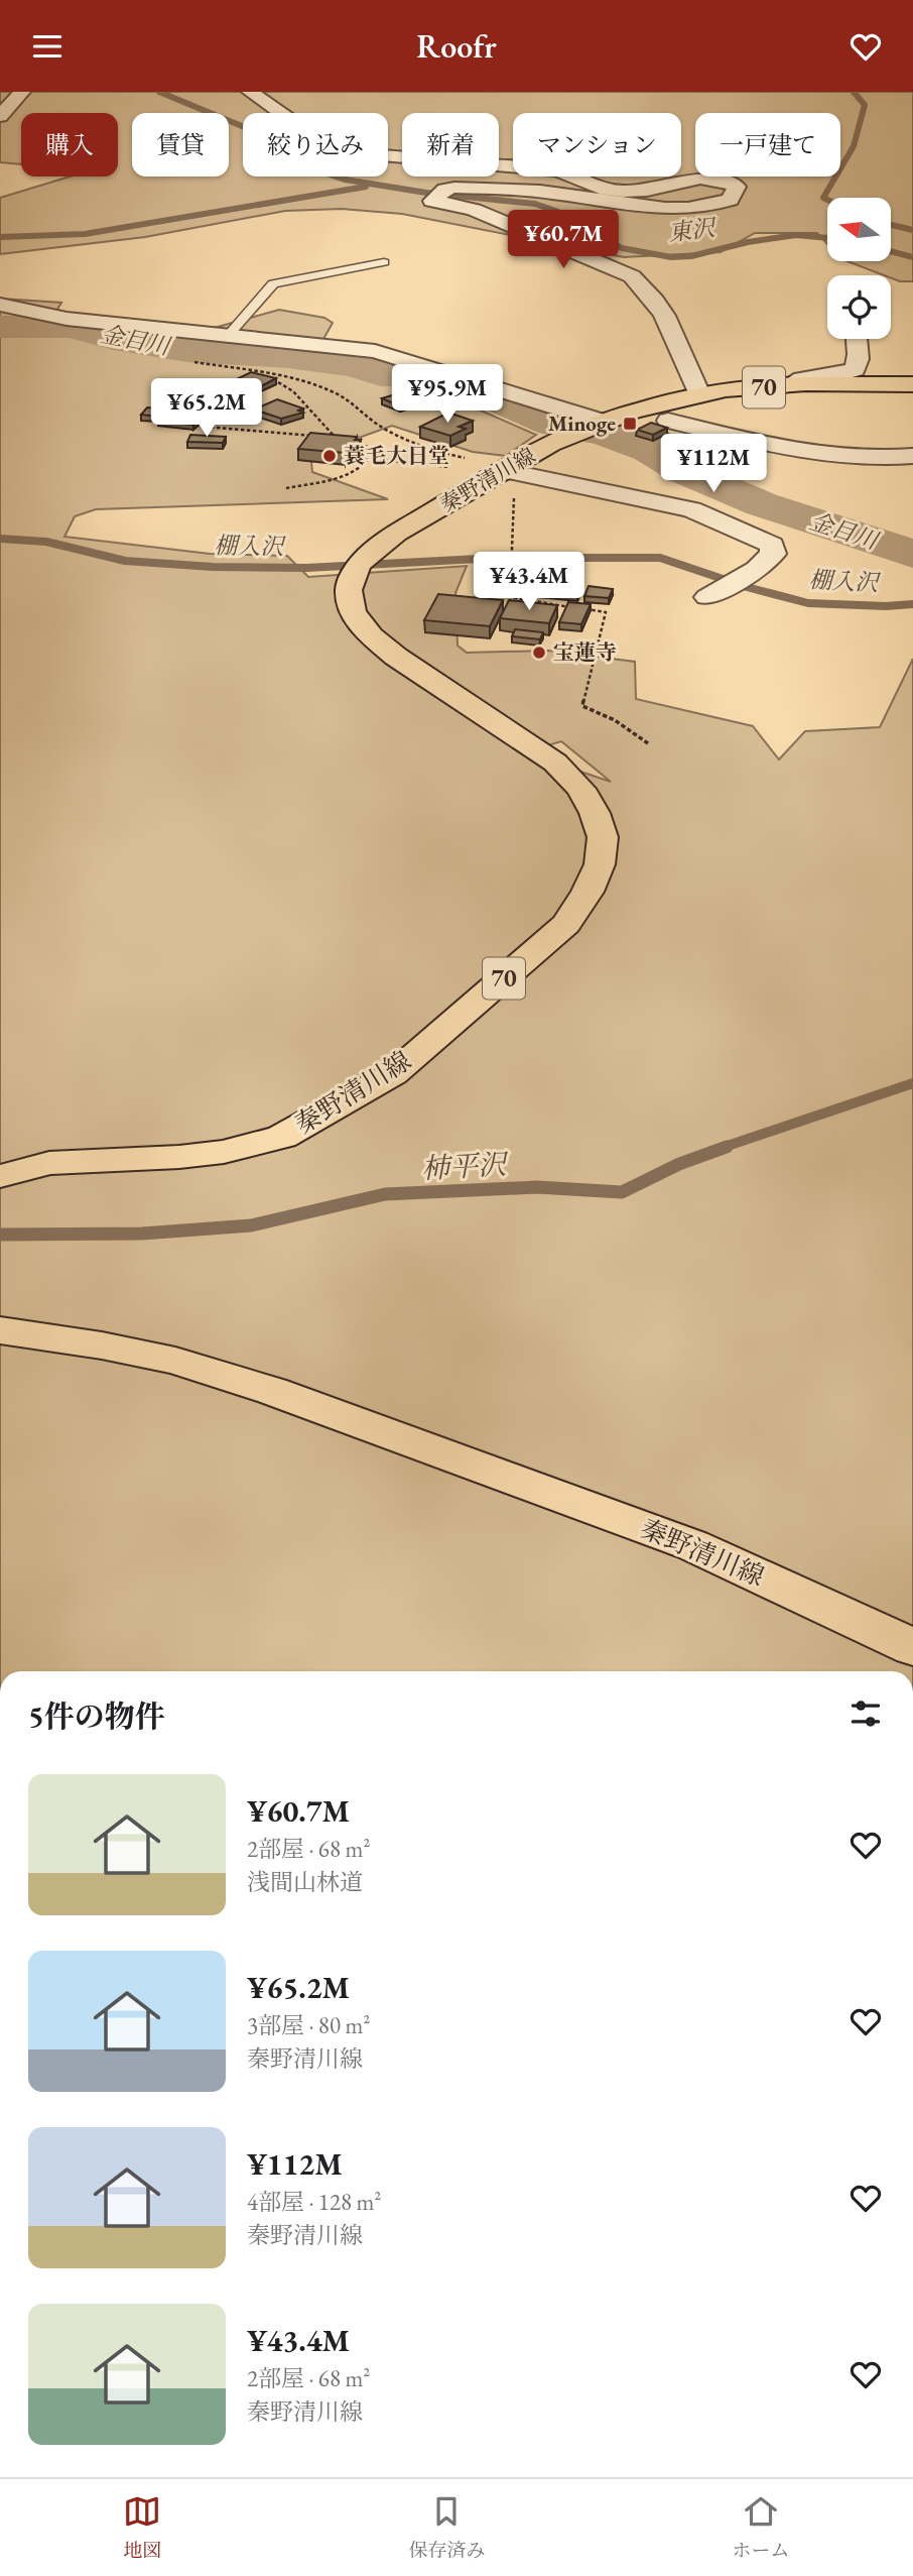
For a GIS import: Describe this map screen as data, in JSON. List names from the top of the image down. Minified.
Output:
{"streets":{"main road":["70","秦野清川線"]},"water":["東沢","金目川","棚入沢","柿平沢"],"places":{"transit":["Minoge"],"other":["蓑毛大日堂","宝蓮寺"]},"north":"left","page":{"header":"Roofr","chip":["購入","賃貸","絞り込み","新着","マンション","一戸建て"],"price":["¥60.7M","¥95.9M","¥65.2M","¥112M","¥43.4M"],"heading":"5件の物件","list":[{"name":"¥60.7M","note":"2部屋 · 68 m² · 浅間山林道"},{"name":"¥65.2M","note":"3部屋 · 80 m² · 秦野清川線"},{"name":"¥112M","note":"4部屋 · 128 m² · 秦野清川線"},{"name":"¥43.4M","note":"2部屋 · 68 m² · 秦野清川線"}],"tabs":["地図","保存済み","ホーム"]}}
